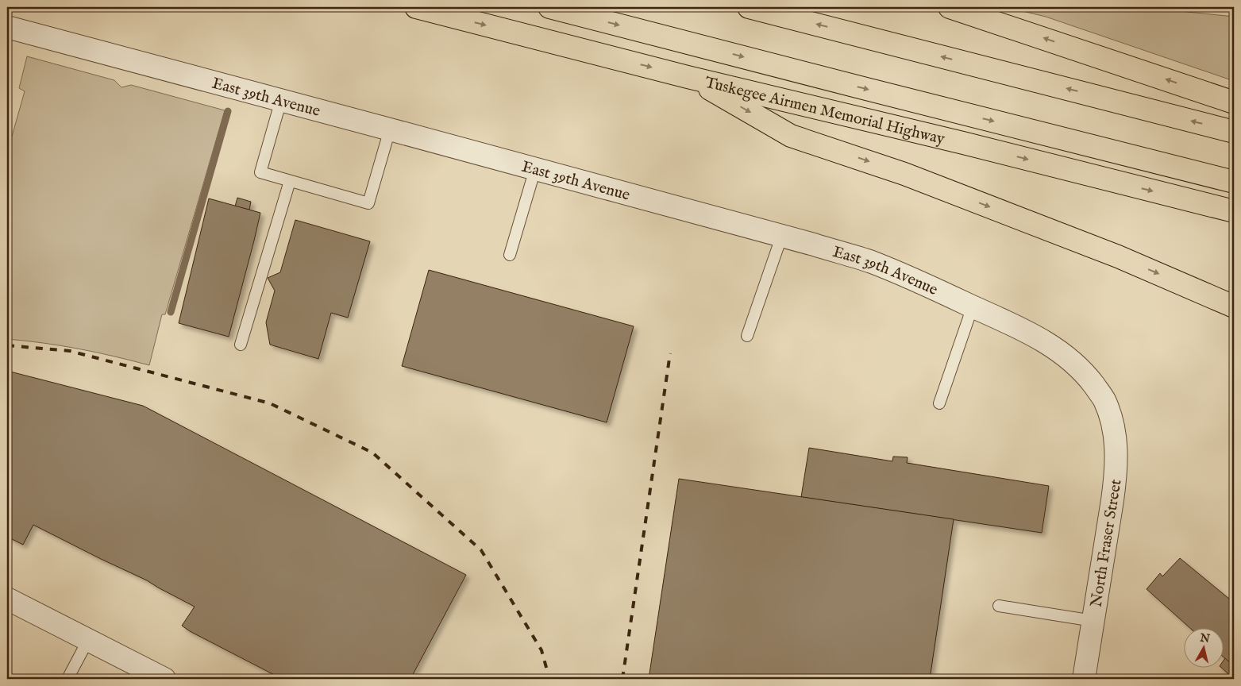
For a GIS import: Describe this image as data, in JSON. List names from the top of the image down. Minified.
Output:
{"streets":{"highway":["Tuskegee Airmen Memorial Highway"],"street":["East 39th Avenue","North Fraser Street"]},"crossings":[["East 39th Avenue","North Fraser Street"]],"north":"top"}
